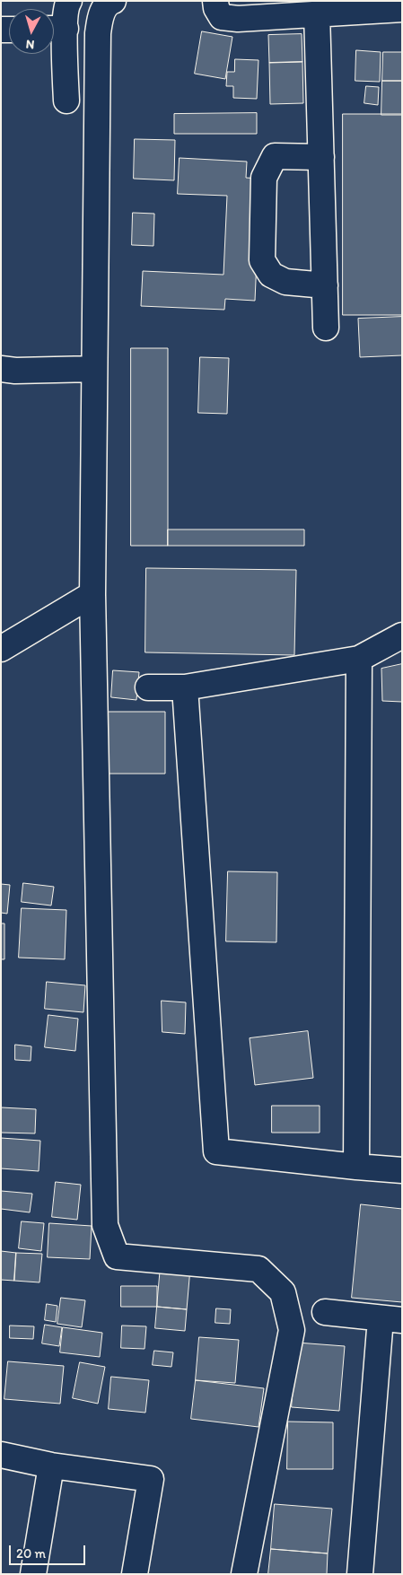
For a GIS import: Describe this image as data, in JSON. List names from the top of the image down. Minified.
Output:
{"scale_bar":"20 m","north":"bottom"}
